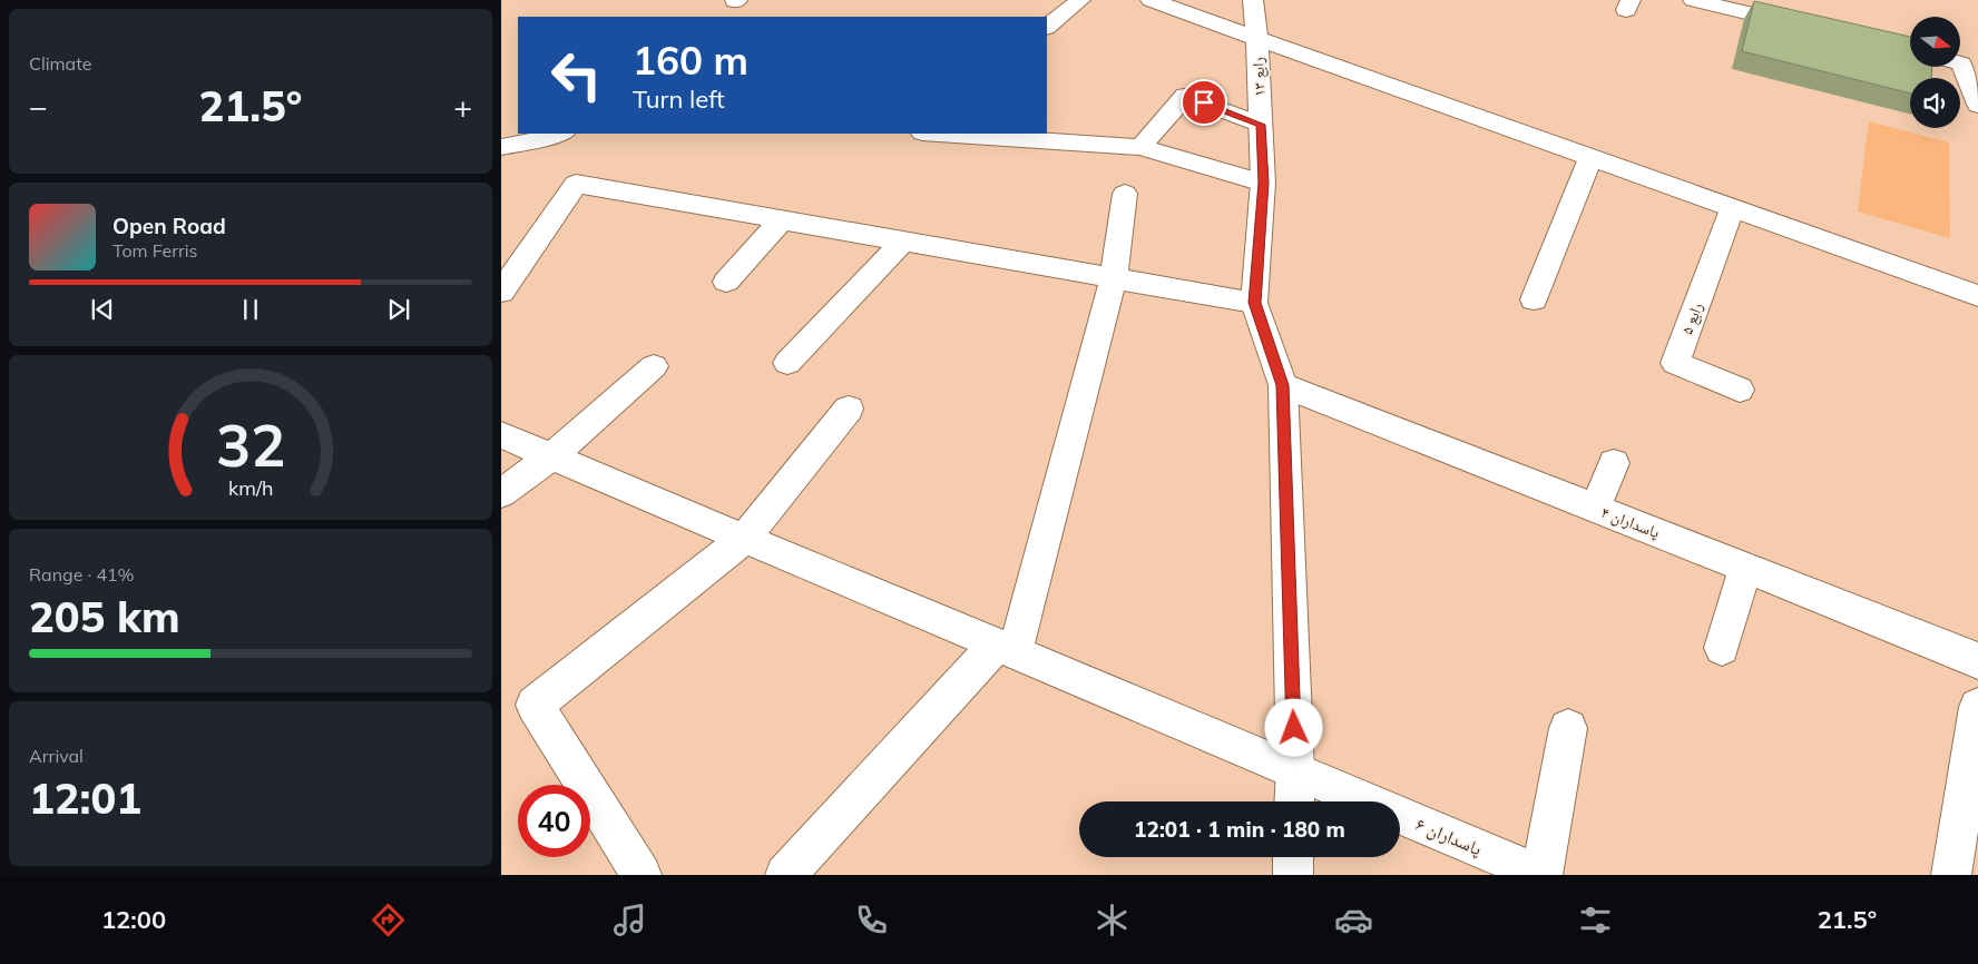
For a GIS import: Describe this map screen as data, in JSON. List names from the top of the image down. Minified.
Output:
{"streets":{"street":["رابع ۱۳","رابع ۵","پاسداران ۴","پاسداران ۶"]},"crossings":[["رابع ۱۳","پاسداران ۴"],["رابع ۱۳","پاسداران ۶"]],"north":"right","page":{"tile":["Climate",["Range · 41%","205 km"],["Arrival","12:01"]],"turn":["160 m","Turn left"],"heat":["−","21.5°","+"],"song":["Open Road","Tom Ferris"],"limit":"40","trip":"12:01 · 1 min · 180 m","tabs":["12:00","21.5°"],"gauge":["32","km/h"]}}
